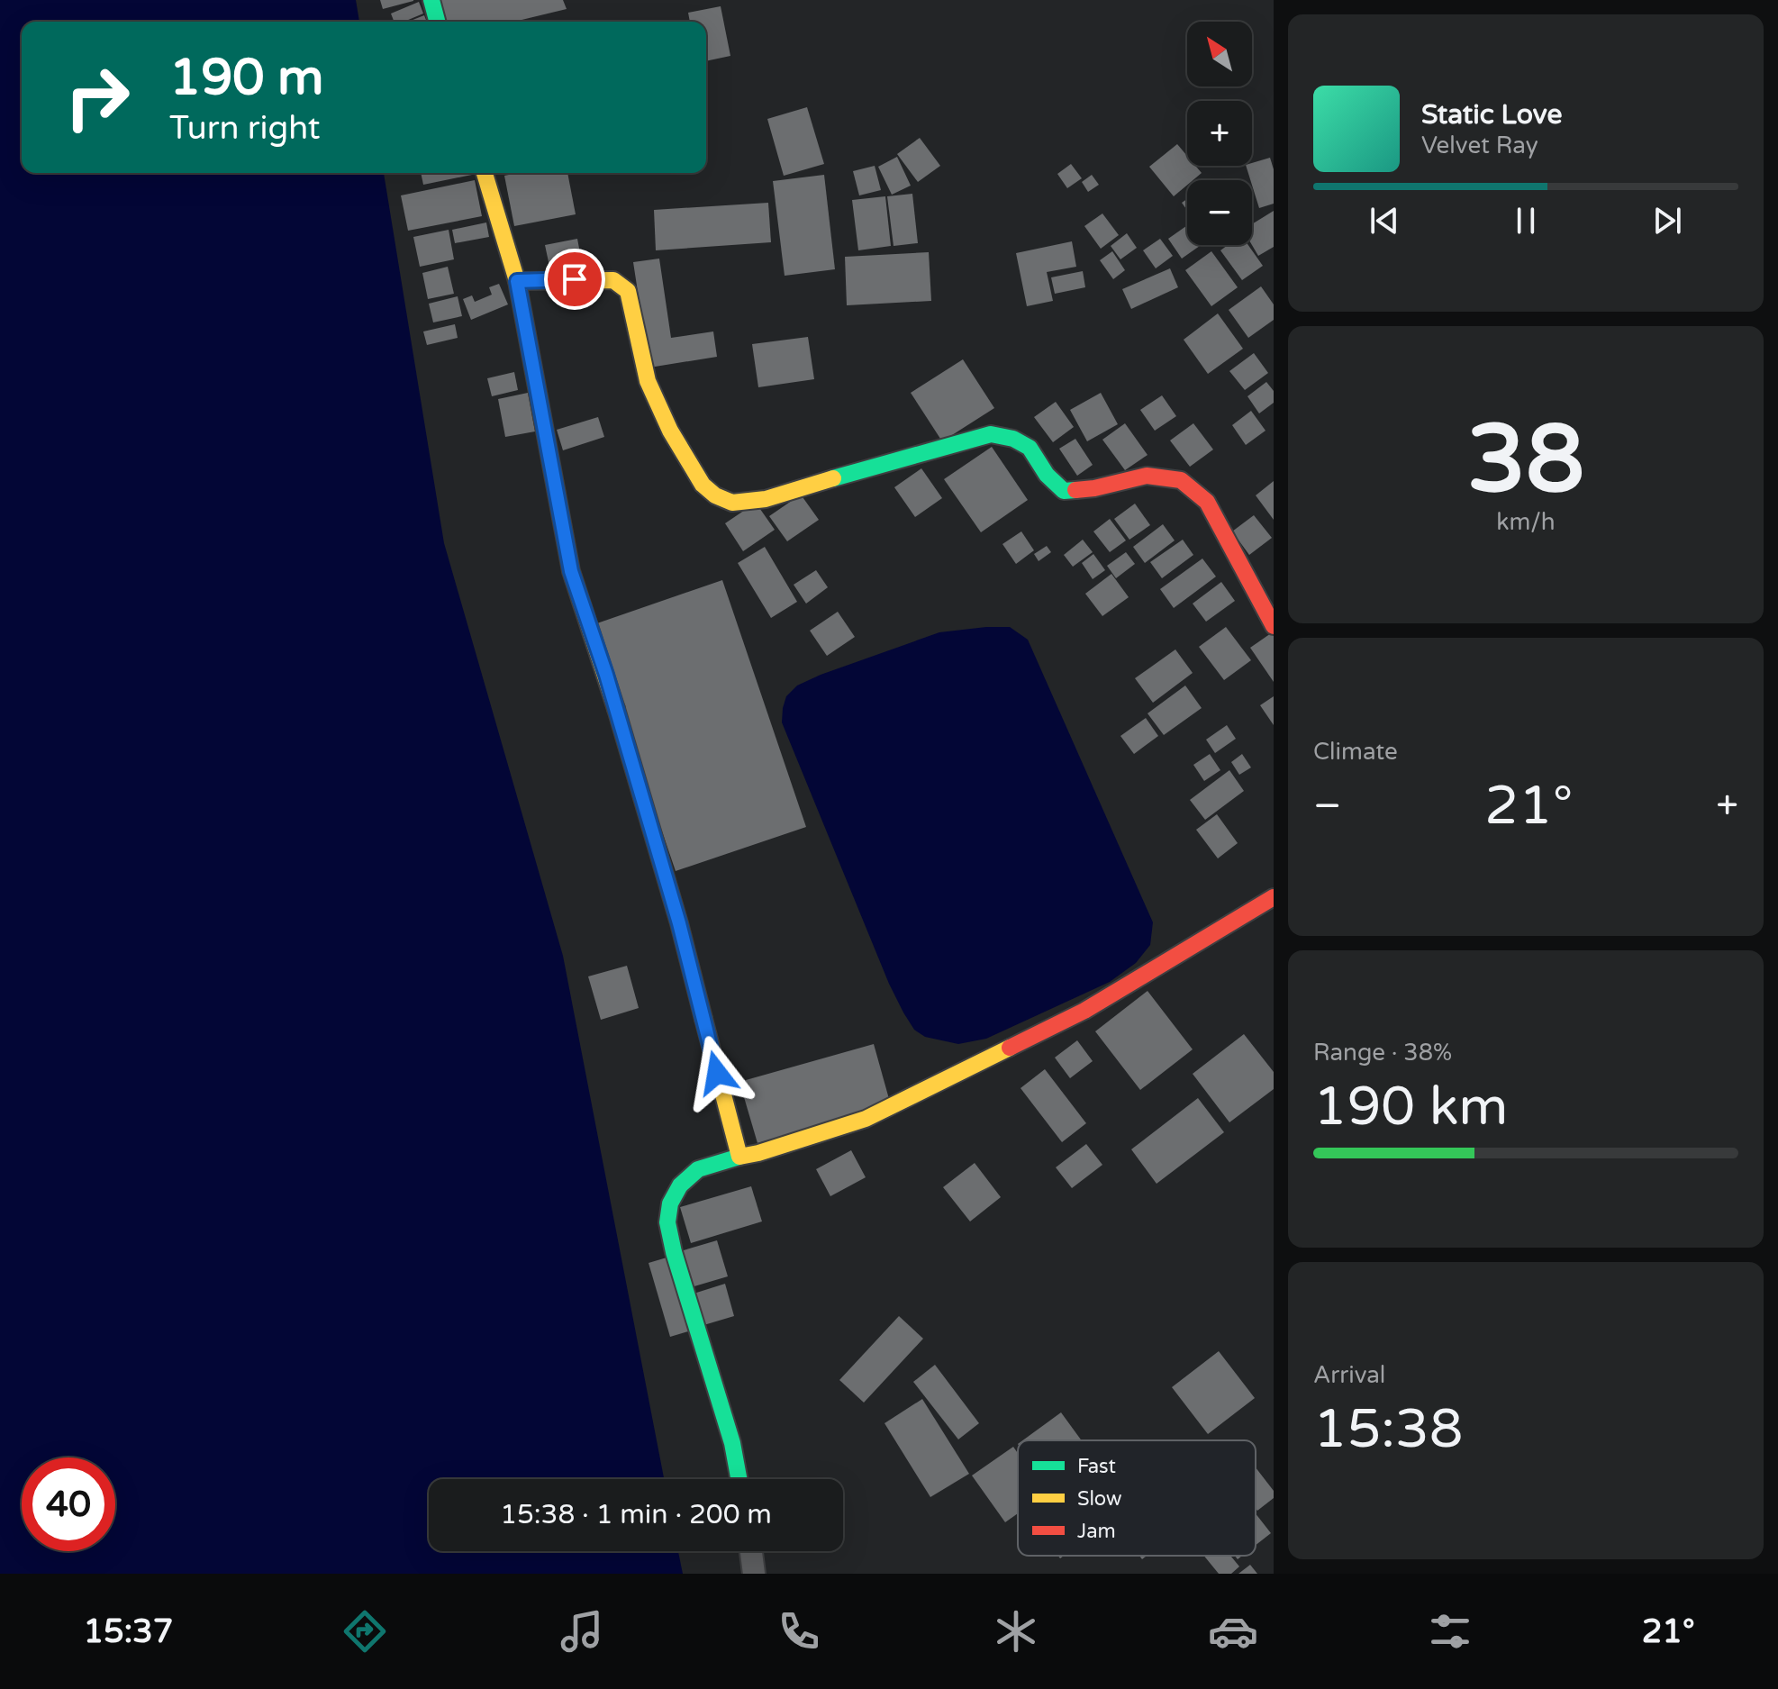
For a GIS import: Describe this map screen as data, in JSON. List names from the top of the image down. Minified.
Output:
{"legend":["Fast","Slow","Jam"],"north":"top left","page":{"map_buttons":["+","−"],"turn":["190 m","Turn right"],"song":["Static Love","Velvet Ray"],"tile":[["38","km/h"],"Climate",["Range · 38%","190 km"],["Arrival","15:38"]],"heat":["−","21°","+"],"limit":"40","trip":"15:38 · 1 min · 200 m","tabs":["15:37","21°"]}}
